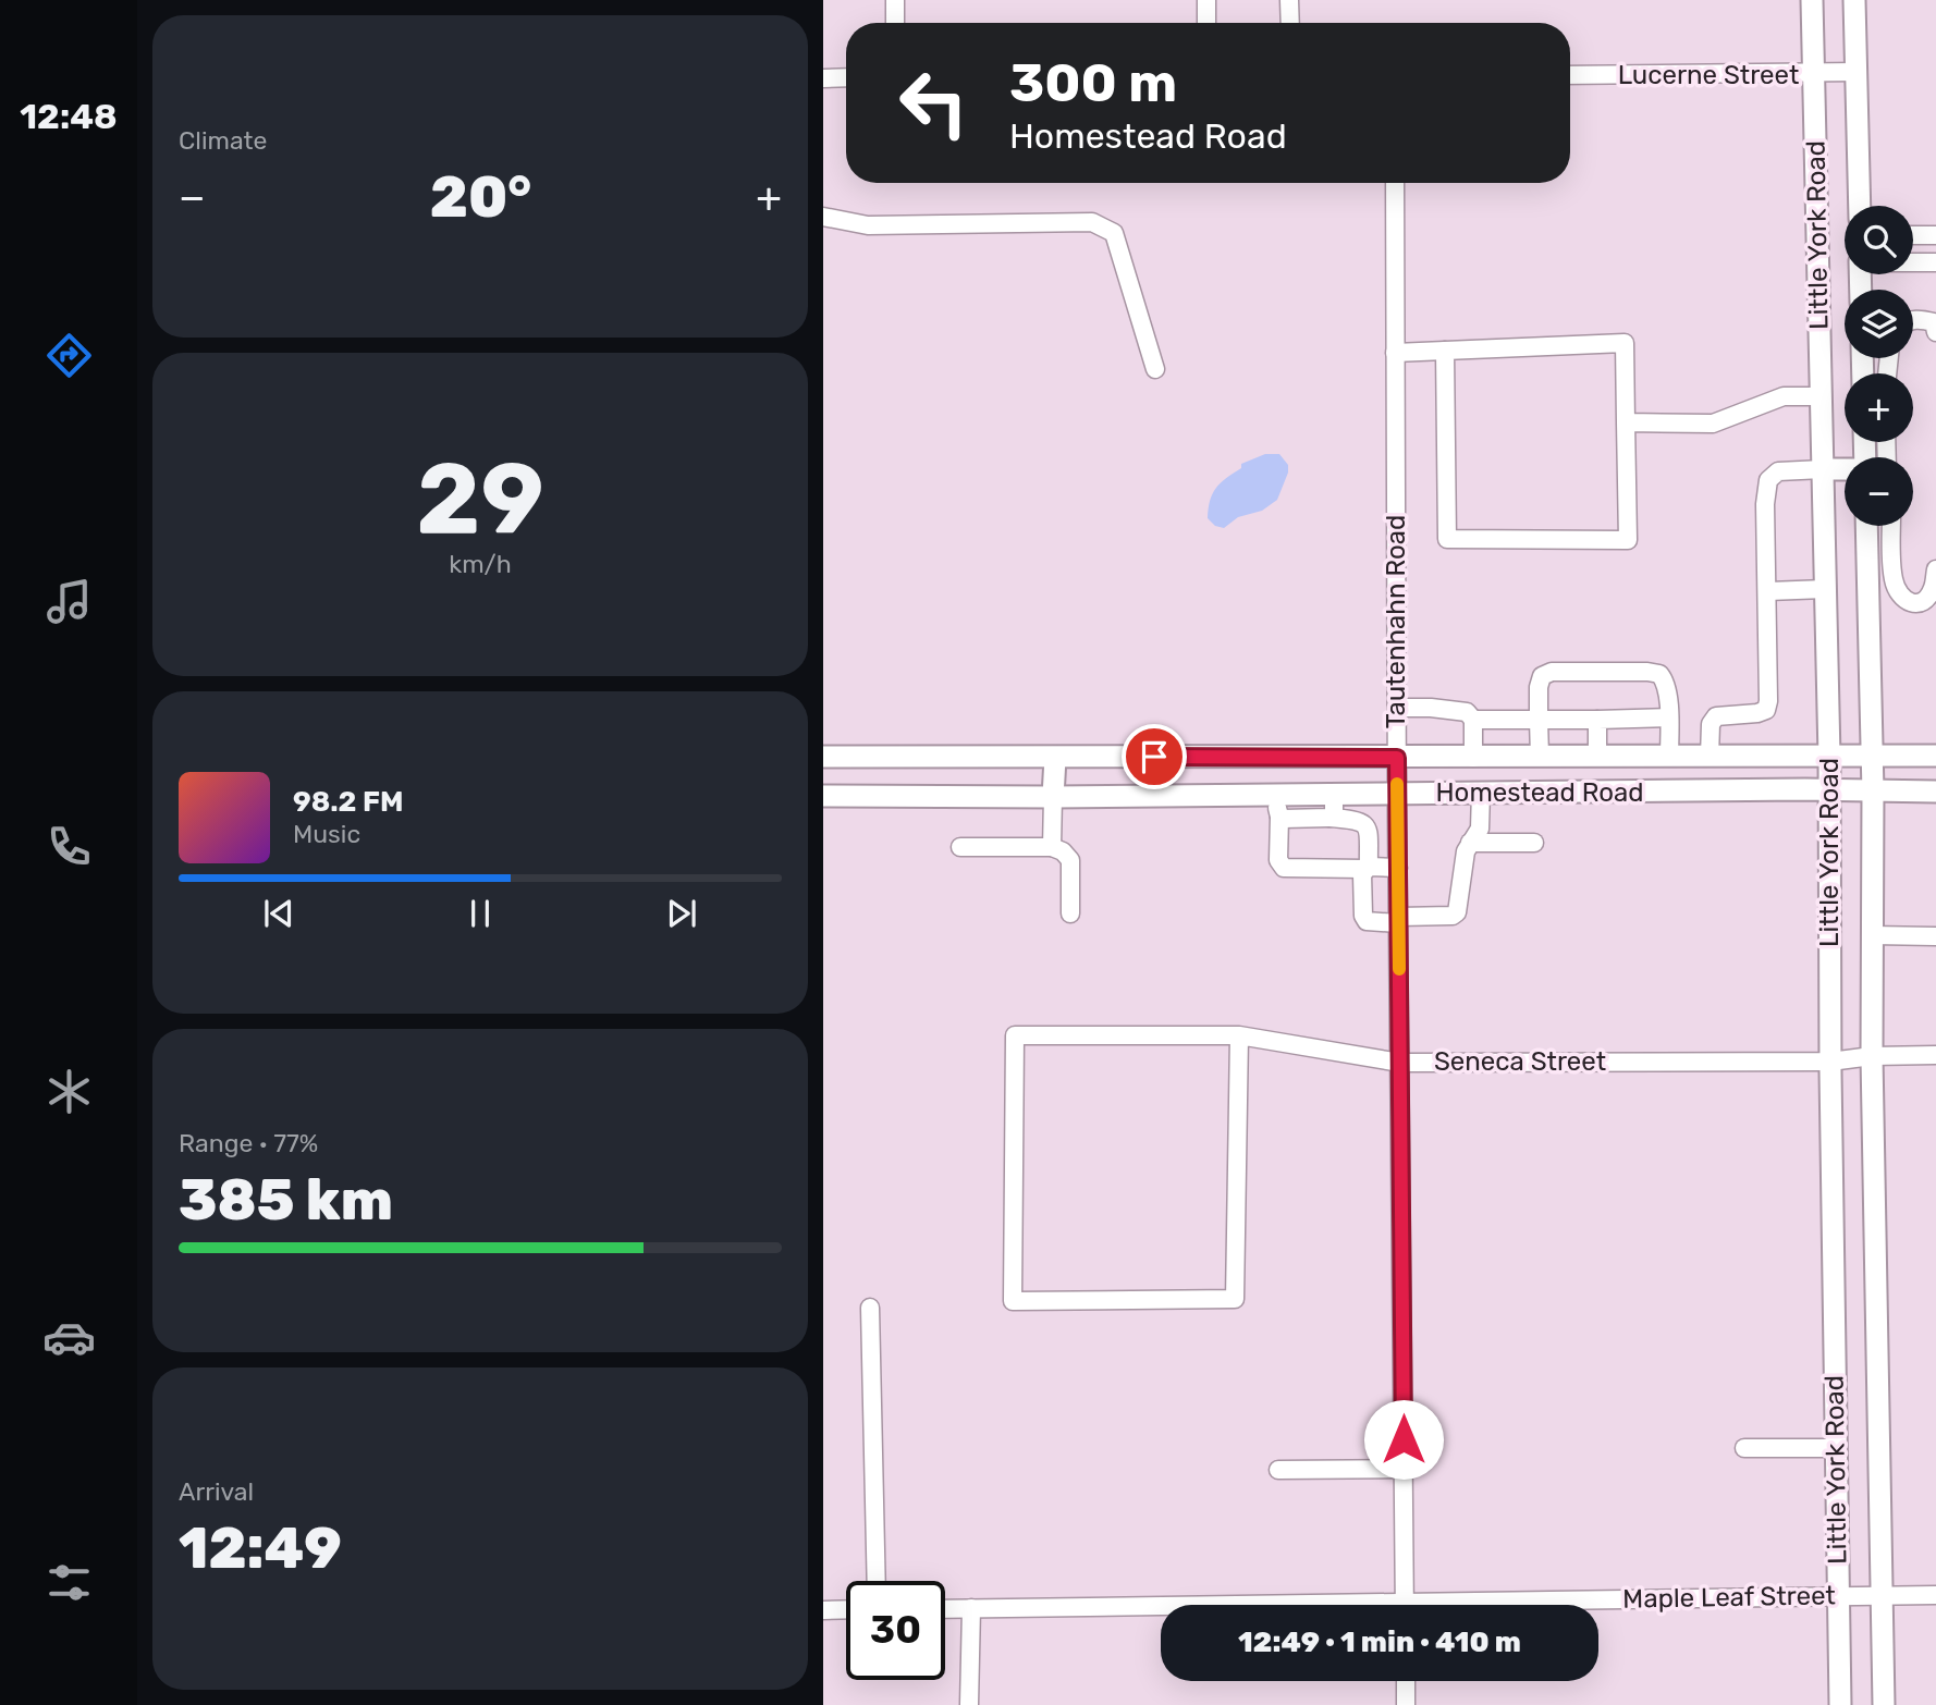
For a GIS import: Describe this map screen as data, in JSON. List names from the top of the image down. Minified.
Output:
{"streets":{"main road":["Little York Road","Homestead Road"],"street":["Lucerne Street","Tautenhahn Road","Seneca Street","Maple Leaf Street"]},"crossings":[["Lucerne Street","Little York Road"],["Little York Road","Homestead Road"],["Little York Road","Seneca Street"],["Little York Road","Maple Leaf Street"],["Tautenhahn Road","Homestead Road"],["Tautenhahn Road","Seneca Street"]],"page":{"tabs":"12:48","tile":["Climate",["29","km/h"],["Range · 77%","385 km"],["Arrival","12:49"]],"turn":["300 m","Homestead Road"],"heat":["−","20°","+"],"map_buttons":["+","−"],"song":["98.2 FM","Music"],"limit":"30","trip":"12:49 · 1 min · 410 m"}}
